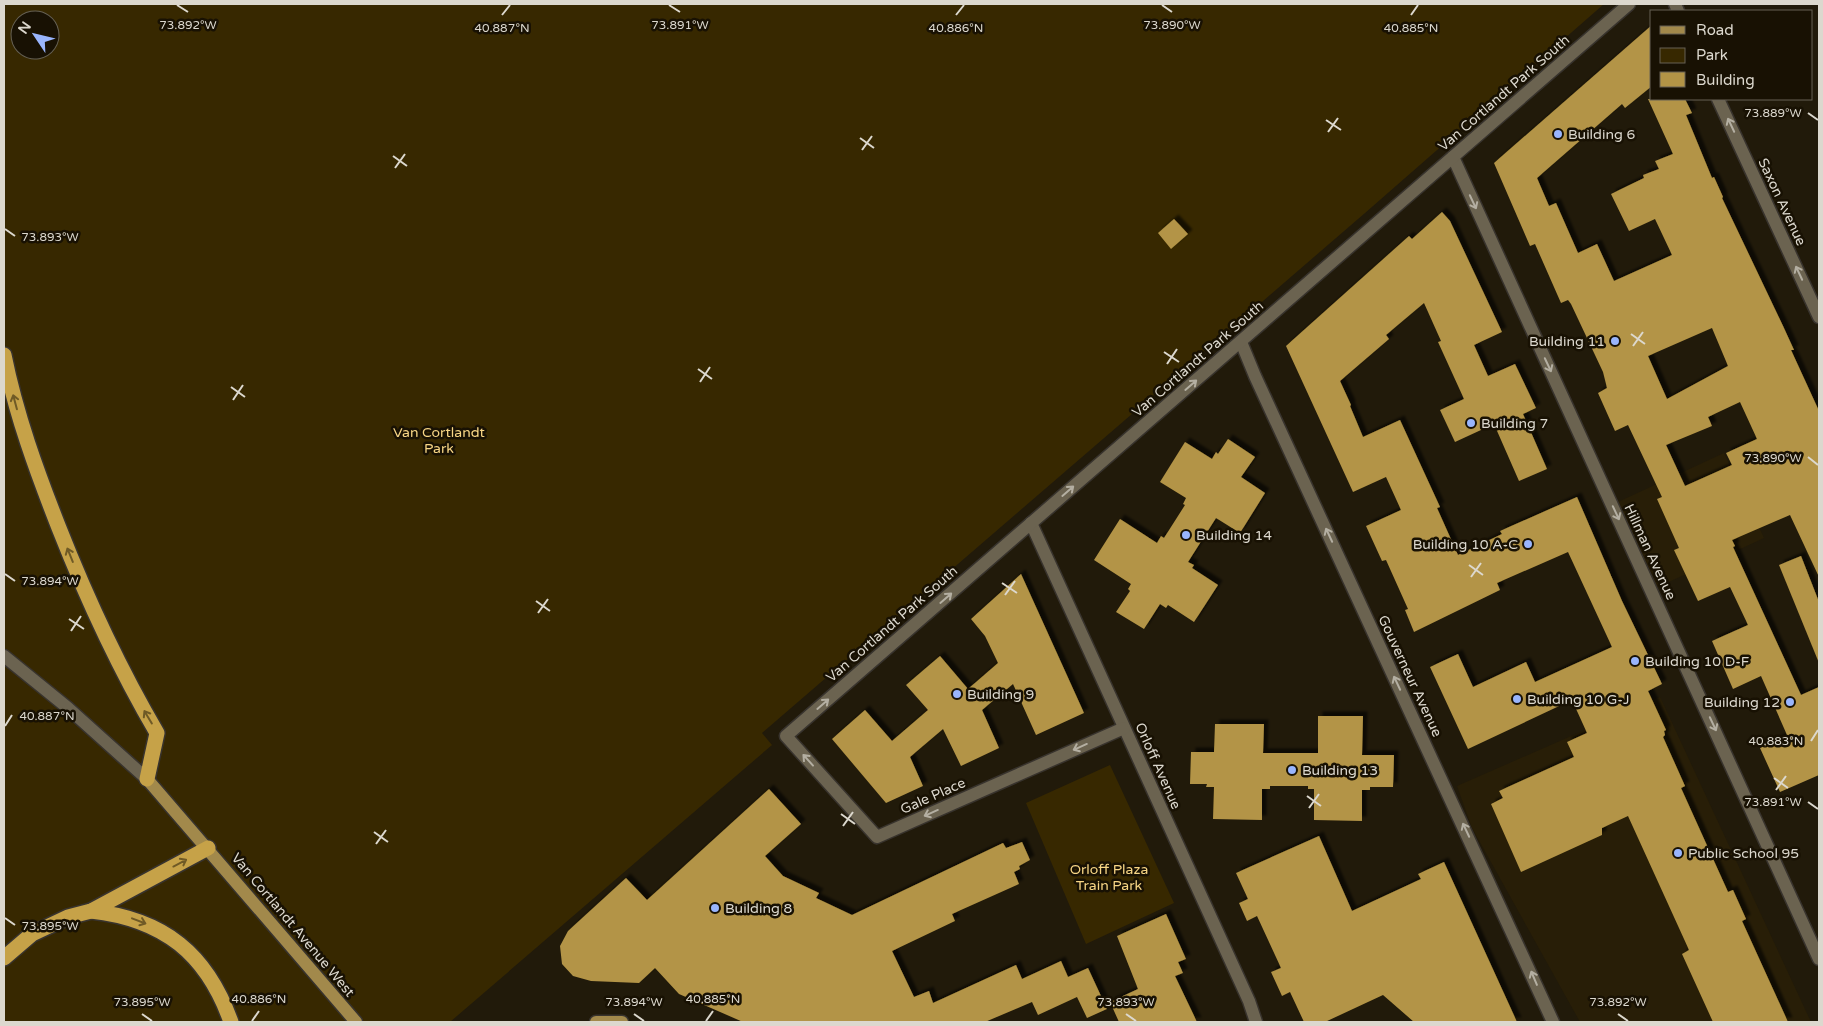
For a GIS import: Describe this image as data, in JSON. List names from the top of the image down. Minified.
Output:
{"streets":{"main road":["Van Cortlandt Avenue West"],"street":["Van Cortlandt Park South","Saxon Avenue","Hillman Avenue","Gouverneur Avenue","Orloff Avenue","Gale Place"]},"crossings":[["Van Cortlandt Park South","Hillman Avenue"],["Van Cortlandt Park South","Gouverneur Avenue"],["Van Cortlandt Park South","Orloff Avenue"],["Van Cortlandt Park South","Gale Place"],["Orloff Avenue","Gale Place"]],"one_way":["Van Cortlandt Park South","Saxon Avenue","Hillman Avenue","Gouverneur Avenue","Gale Place"],"parks":["Van Cortlandt Park","Orloff Plaza Train Park"],"places":["Building 6","Building 11","Building 7","Building 14","Building 10 A-C","Building 10 D-F","Building 9","Building 10 G-J","Building 12","Building 13","Public School 95","Building 8"],"legend":["Road","Park","Building"],"north":"top left","coordinates":["73.892°W","73.891°W","73.890°W","40.887°N","40.886°N","40.885°N","73.889°W","73.893°W","73.894°W","40.883°N","73.895°W"]}
